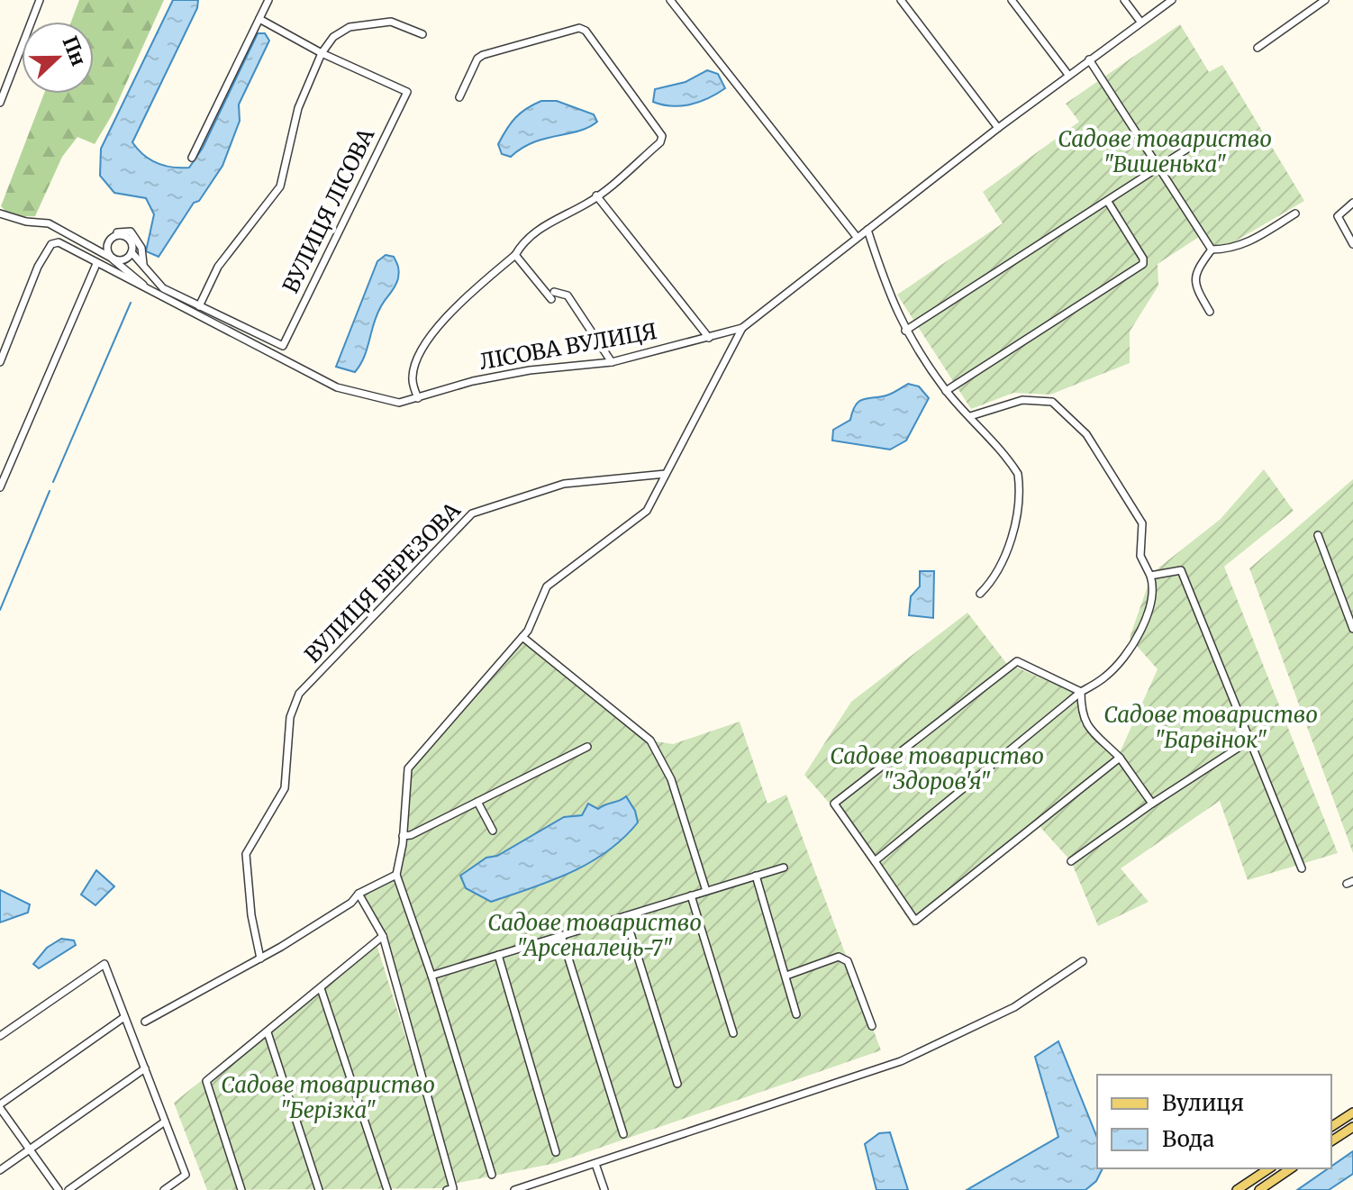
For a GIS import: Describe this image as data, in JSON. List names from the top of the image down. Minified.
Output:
{"streets":{"street":["ВУЛИЦЯ ЛІСОВА","ЛІСОВА ВУЛИЦЯ","ВУЛИЦЯ БЕРЕЗОВА"]},"parks":["Садове товариство \"Вишенька\"","Садове товариство \"Барвінок\"","Садове товариство \"Здоров'я\"","Садове товариство \"Арсеналець-7\"","Садове товариство \"Берізка\""],"legend":["Вулиця","Вода"],"north":"right"}
